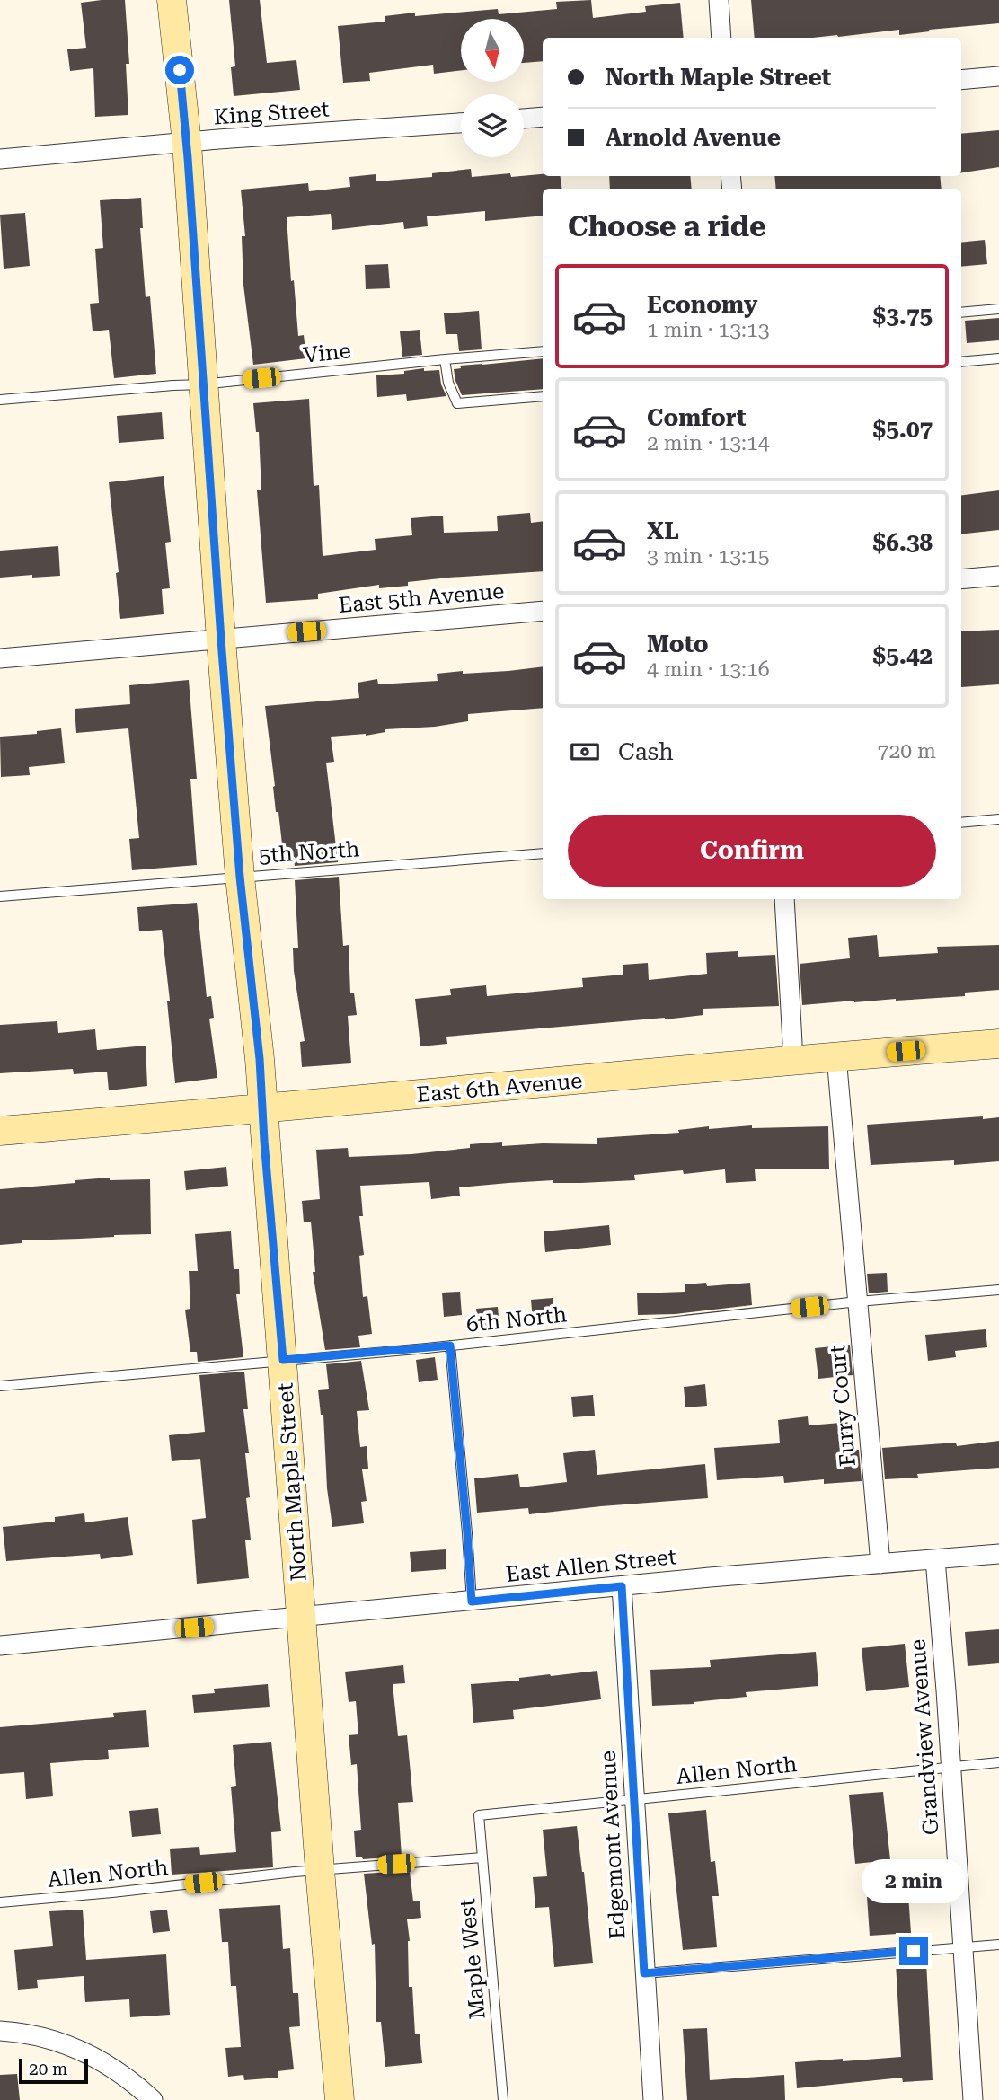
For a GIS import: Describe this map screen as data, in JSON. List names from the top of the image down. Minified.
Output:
{"streets":{"street":["King Street","East 5th Avenue","East 6th Avenue","Furry Court","North Maple Street","East Allen Street","Grandview Avenue","Edgemont Avenue"],"lane":["Vine","5th North","6th North","Allen North","Maple West"]},"crossings":[["King Street","North Maple Street"],["Vine","North Maple Street"],["East 5th Avenue","North Maple Street"],["5th North","North Maple Street"],["East 6th Avenue","Furry Court"],["East 6th Avenue","North Maple Street"],["6th North","Furry Court"],["6th North","North Maple Street"],["Furry Court","East Allen Street"],["North Maple Street","East Allen Street"],["North Maple Street","Allen North"],["East Allen Street","Grandview Avenue"],["East Allen Street","Edgemont Avenue"],["Grandview Avenue","Allen North"],["Allen North","Edgemont Avenue"],["Allen North","Maple West"]],"scale_bar":"20 m","north":"bottom","page":{"banner":["North Maple Street","Arnold Avenue"],"heading":"Choose a ride","list":[{"name":"Economy","note":"1 min · 13:13","value":"$3.75"},{"name":"Comfort","note":"2 min · 13:14","value":"$5.07"},{"name":"XL","note":"3 min · 13:15","value":"$6.38"},{"name":"Moto","note":"4 min · 13:16","value":"$5.42"}],"pay":["Cash","720 m"],"buttons":"Confirm","bubble":"2 min","scale":"20 m"}}
